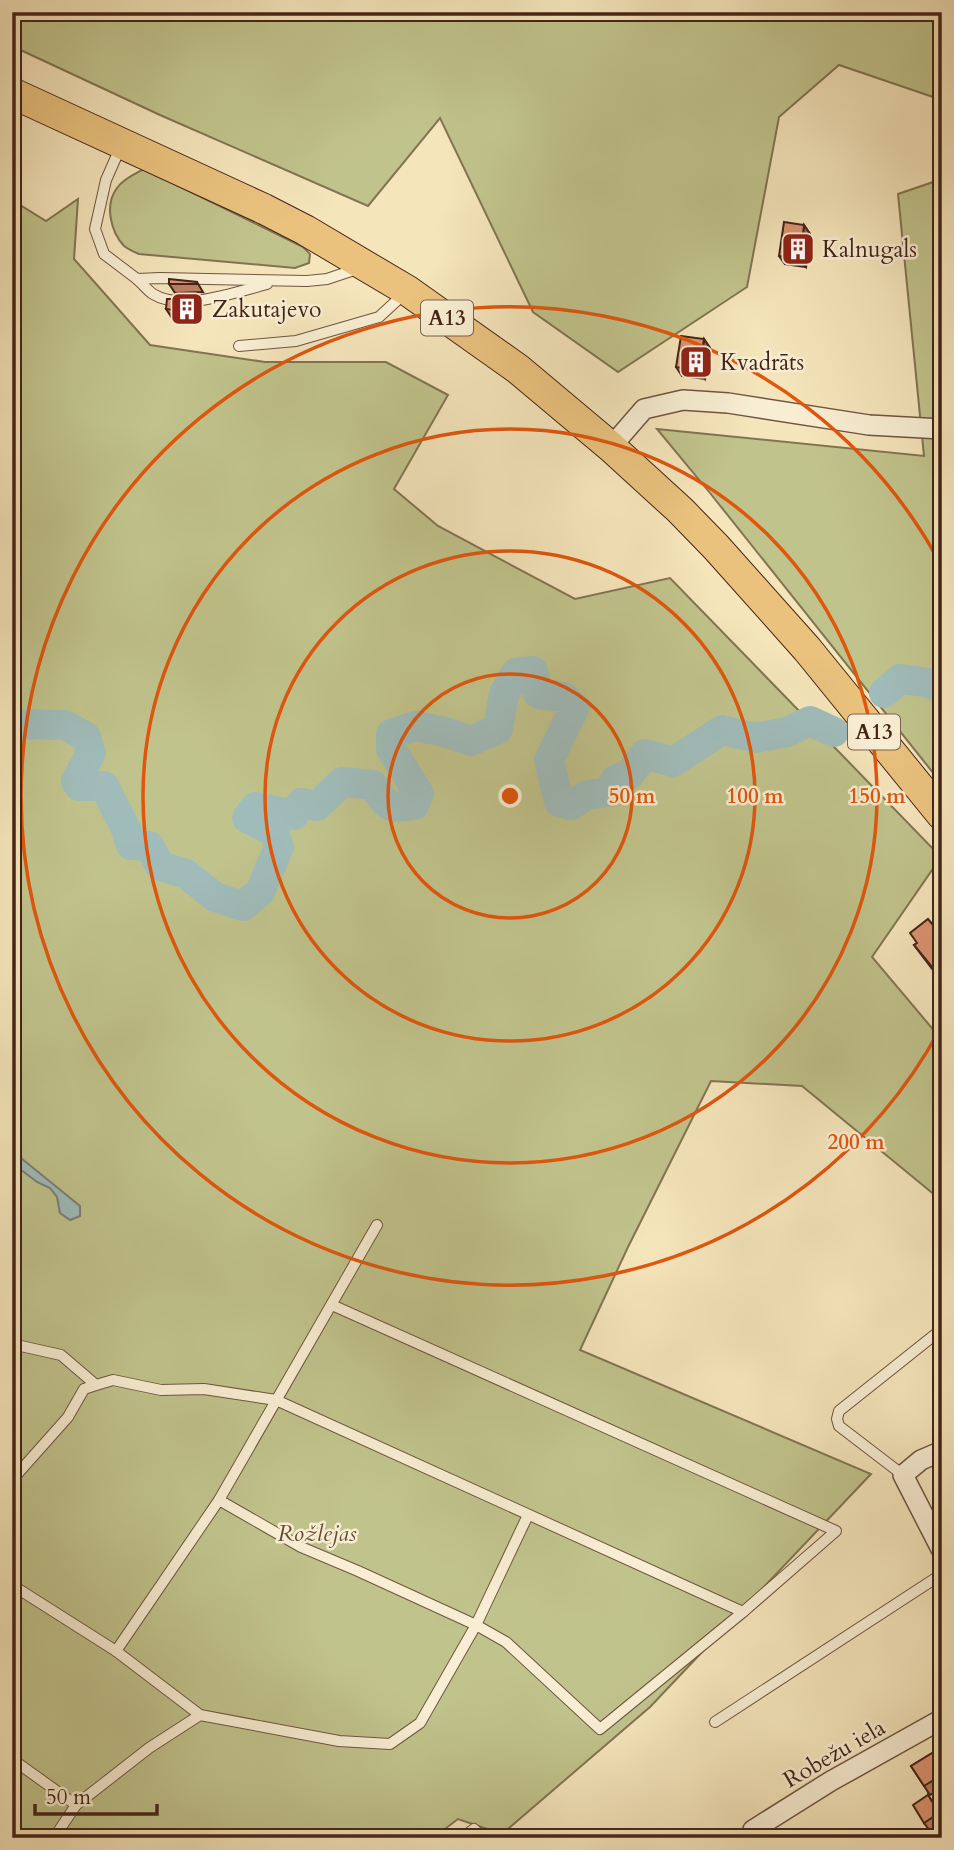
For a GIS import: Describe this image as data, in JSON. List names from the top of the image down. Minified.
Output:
{"streets":{"main road":["A13"],"street":["Robežu iela"]},"parks":["Rožlejas"],"places":{"building":["Kalnugals","Zakutajevo","Kvadrāts"]},"scale_bar":"50 m","rings":["50 m","100 m","150 m","200 m"]}
